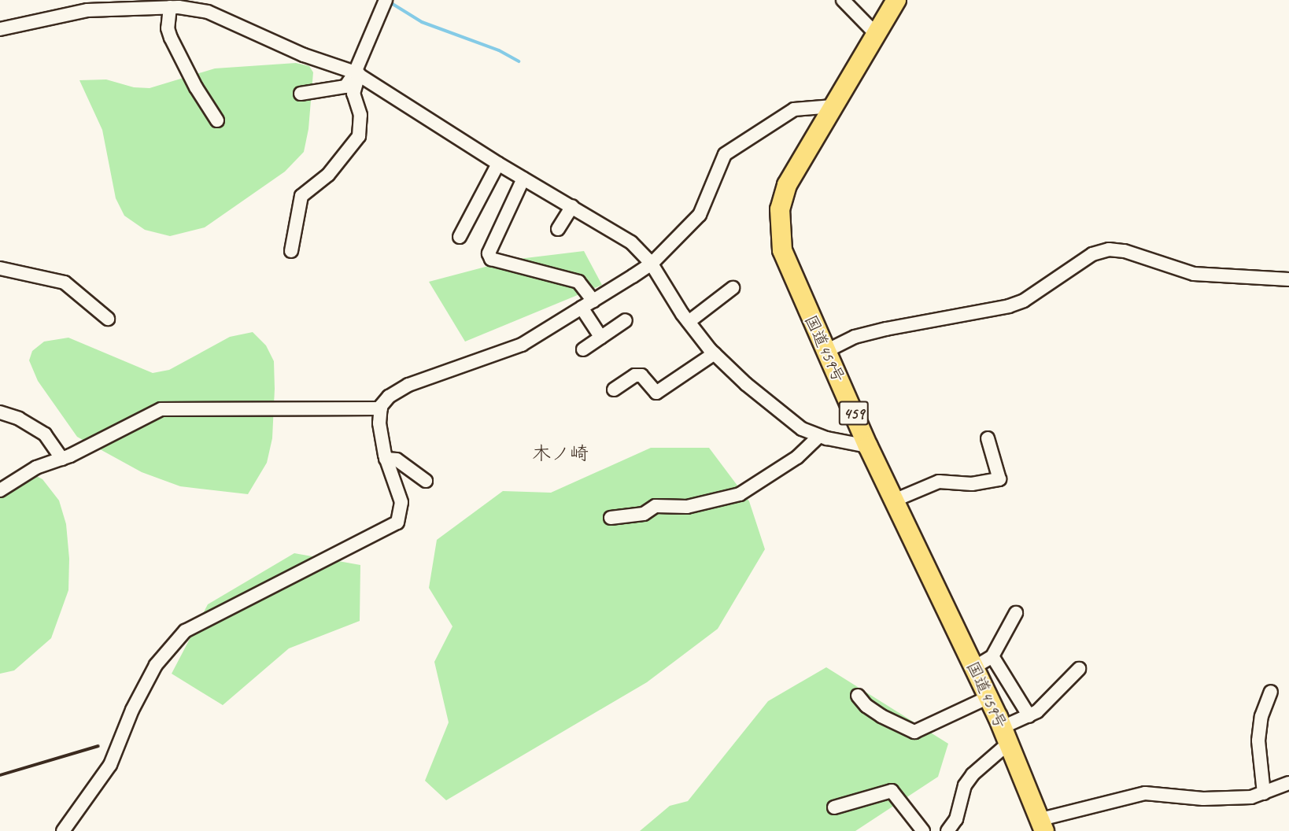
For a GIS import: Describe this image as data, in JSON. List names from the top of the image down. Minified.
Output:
{"streets":{"highway":["国道459号","459"]},"districts":["木ノ崎"]}
